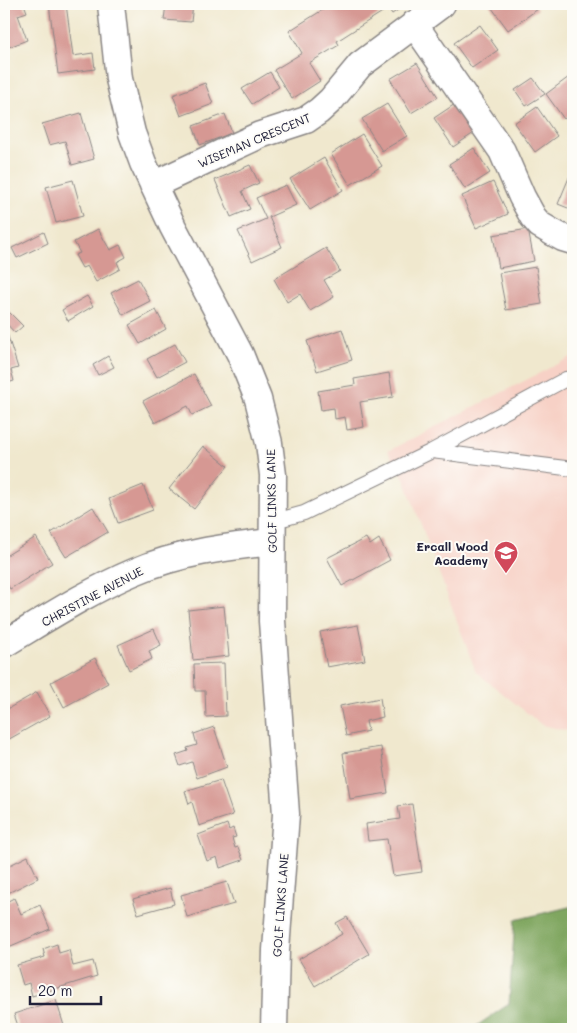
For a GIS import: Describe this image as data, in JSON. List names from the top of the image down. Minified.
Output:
{"streets":{"street":["WISEMAN CRESCENT","GOLF LINKS LANE","CHRISTINE AVENUE"]},"crossings":[["WISEMAN CRESCENT","GOLF LINKS LANE"],["GOLF LINKS LANE","CHRISTINE AVENUE"]],"places":{"school or university":["Ercall Wood Academy"]},"scale_bar":"20 m"}
